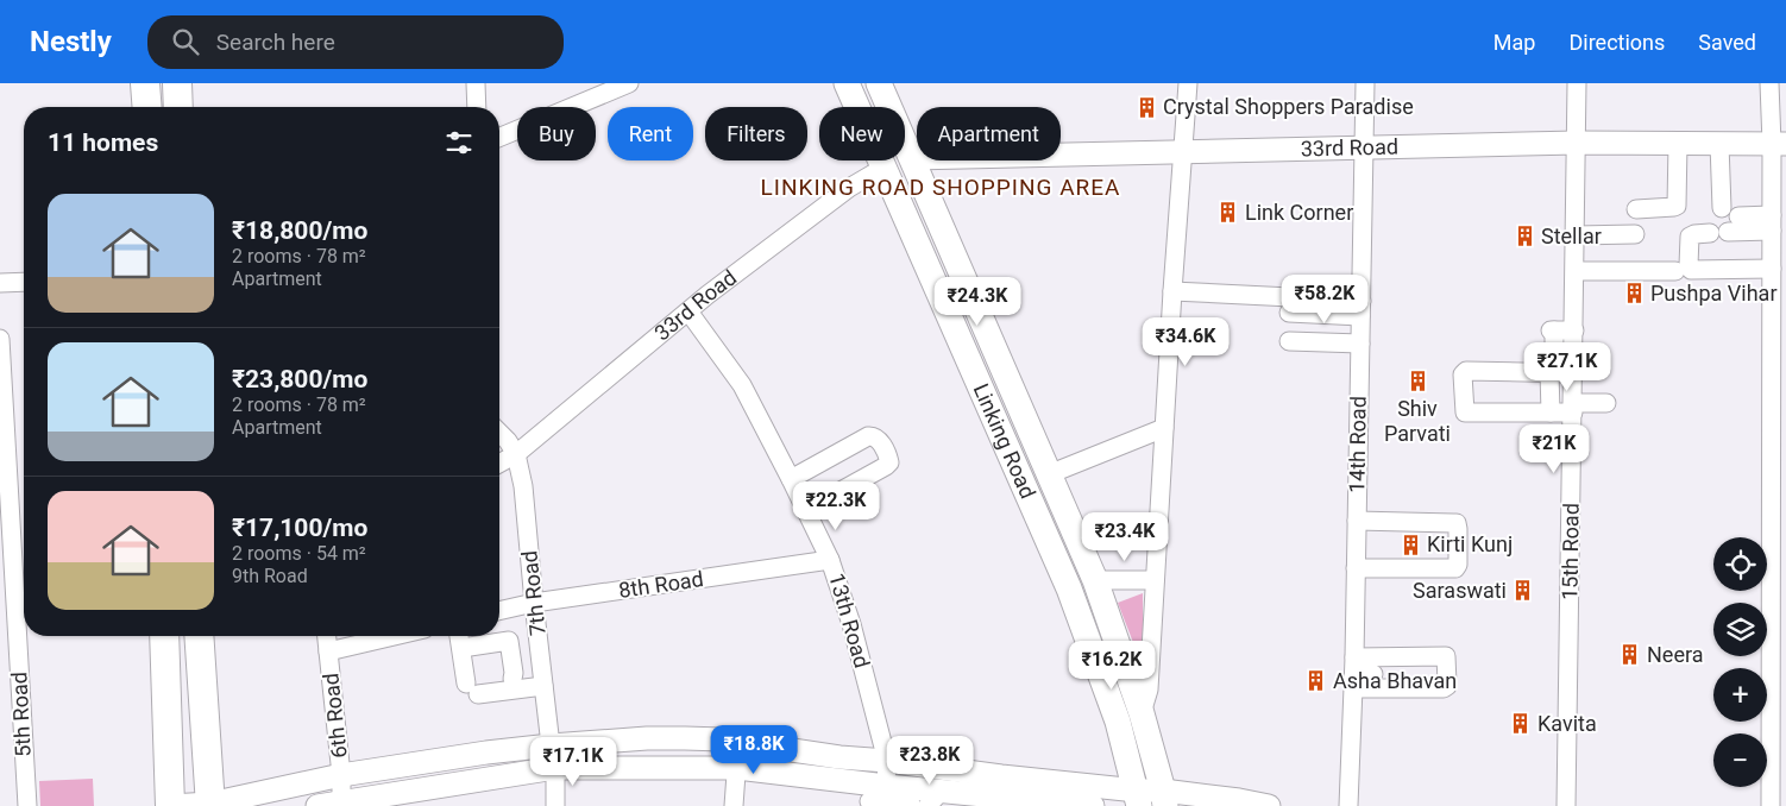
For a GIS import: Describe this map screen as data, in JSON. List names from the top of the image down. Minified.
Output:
{"streets":{"main road":["Linking Road"],"street":["33rd Road","14th Road","15th Road","8th Road","7th Road","13th Road","5th Road","6th Road"]},"crossings":[["33rd Road","Linking Road"],["33rd Road","14th Road"],["33rd Road","15th Road"],["33rd Road","7th Road"],["33rd Road","13th Road"],["8th Road","7th Road"],["8th Road","13th Road"]],"districts":["LINKING ROAD SHOPPING AREA"],"places":{"building":["Crystal Shoppers Paradise","Link Corner","Stellar","Pushpa Vihar","Shiv Parvati","Kirti Kunj","Saraswati","Neera","Asha Bhavan","Kavita"]},"page":{"header":"Nestly","search":"Search here","nav":["Map","Directions","Saved"],"chip":["Buy","Rent","Filters","New","Apartment"],"heading":"11 homes","list":[{"name":"₹18,800/mo","note":"2 rooms · 78 m² · Apartment"},{"name":"₹23,800/mo","note":"2 rooms · 78 m² · Apartment"},{"name":"₹17,100/mo","note":"2 rooms · 54 m² · 9th Road"}],"price":["₹58.2K","₹24.3K","₹34.6K","₹27.1K","₹21K","₹22.3K","₹23.4K","₹16.2K","₹18.8K","₹23.8K","₹17.1K"],"map_buttons":["+","−"]}}
